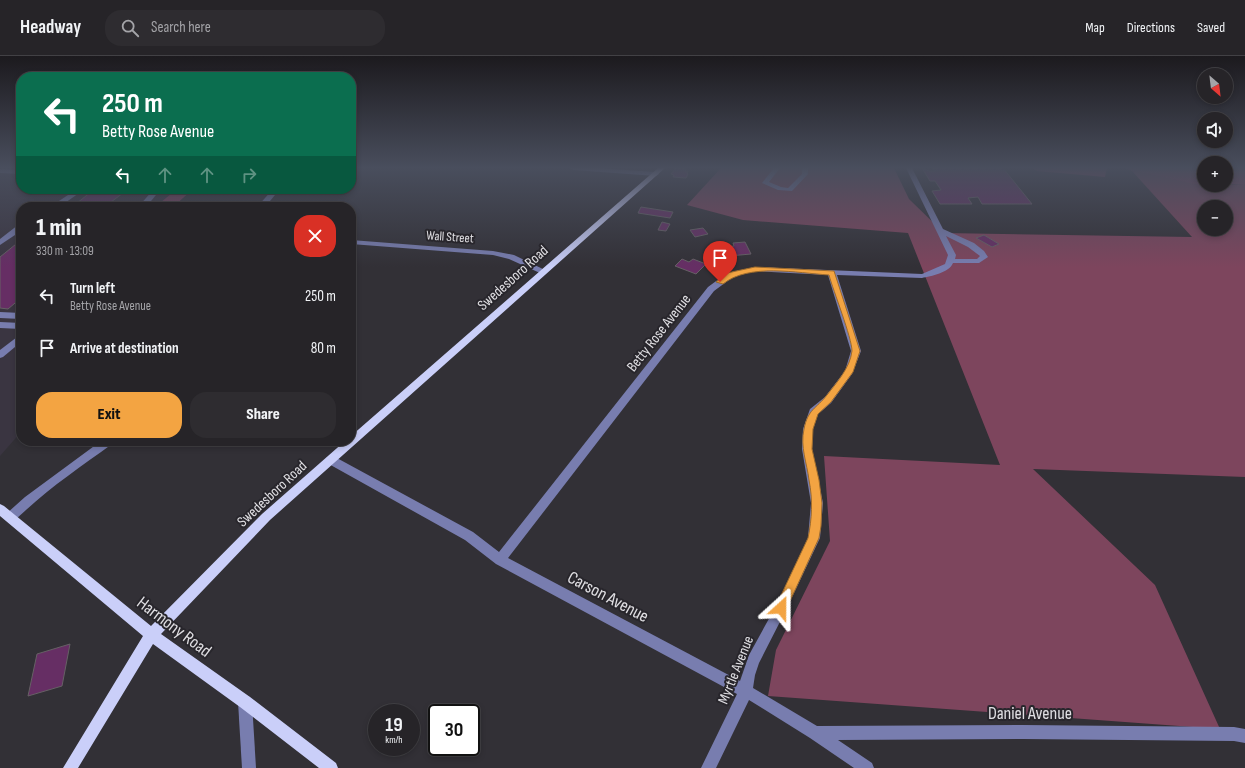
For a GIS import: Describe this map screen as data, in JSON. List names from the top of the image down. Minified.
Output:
{"streets":{"main road":["Swedesboro Road","Harmony Road"],"street":["Wall Street","Betty Rose Avenue","Carson Avenue","Myrtle Avenue","Daniel Avenue"]},"crossings":[["Wall Street","Swedesboro Road"],["Swedesboro Road","Carson Avenue"],["Swedesboro Road","Harmony Road"],["Betty Rose Avenue","Carson Avenue"],["Betty Rose Avenue","Myrtle Avenue"],["Carson Avenue","Myrtle Avenue"],["Carson Avenue","Daniel Avenue"]],"north":"bottom right","page":{"header":"Headway","search":"Search here","nav":["Map","Directions","Saved"],"map_buttons":["+","−"],"turn":["250 m","Betty Rose Avenue"],"heading":["1 min","330 m · 13:09"],"list":[{"name":"Turn left","note":"Betty Rose Avenue","value":"250 m"},{"name":"Arrive at destination","value":"80 m"}],"buttons":["Exit","Share"],"speed":"19 km/h","limit":"30"}}
